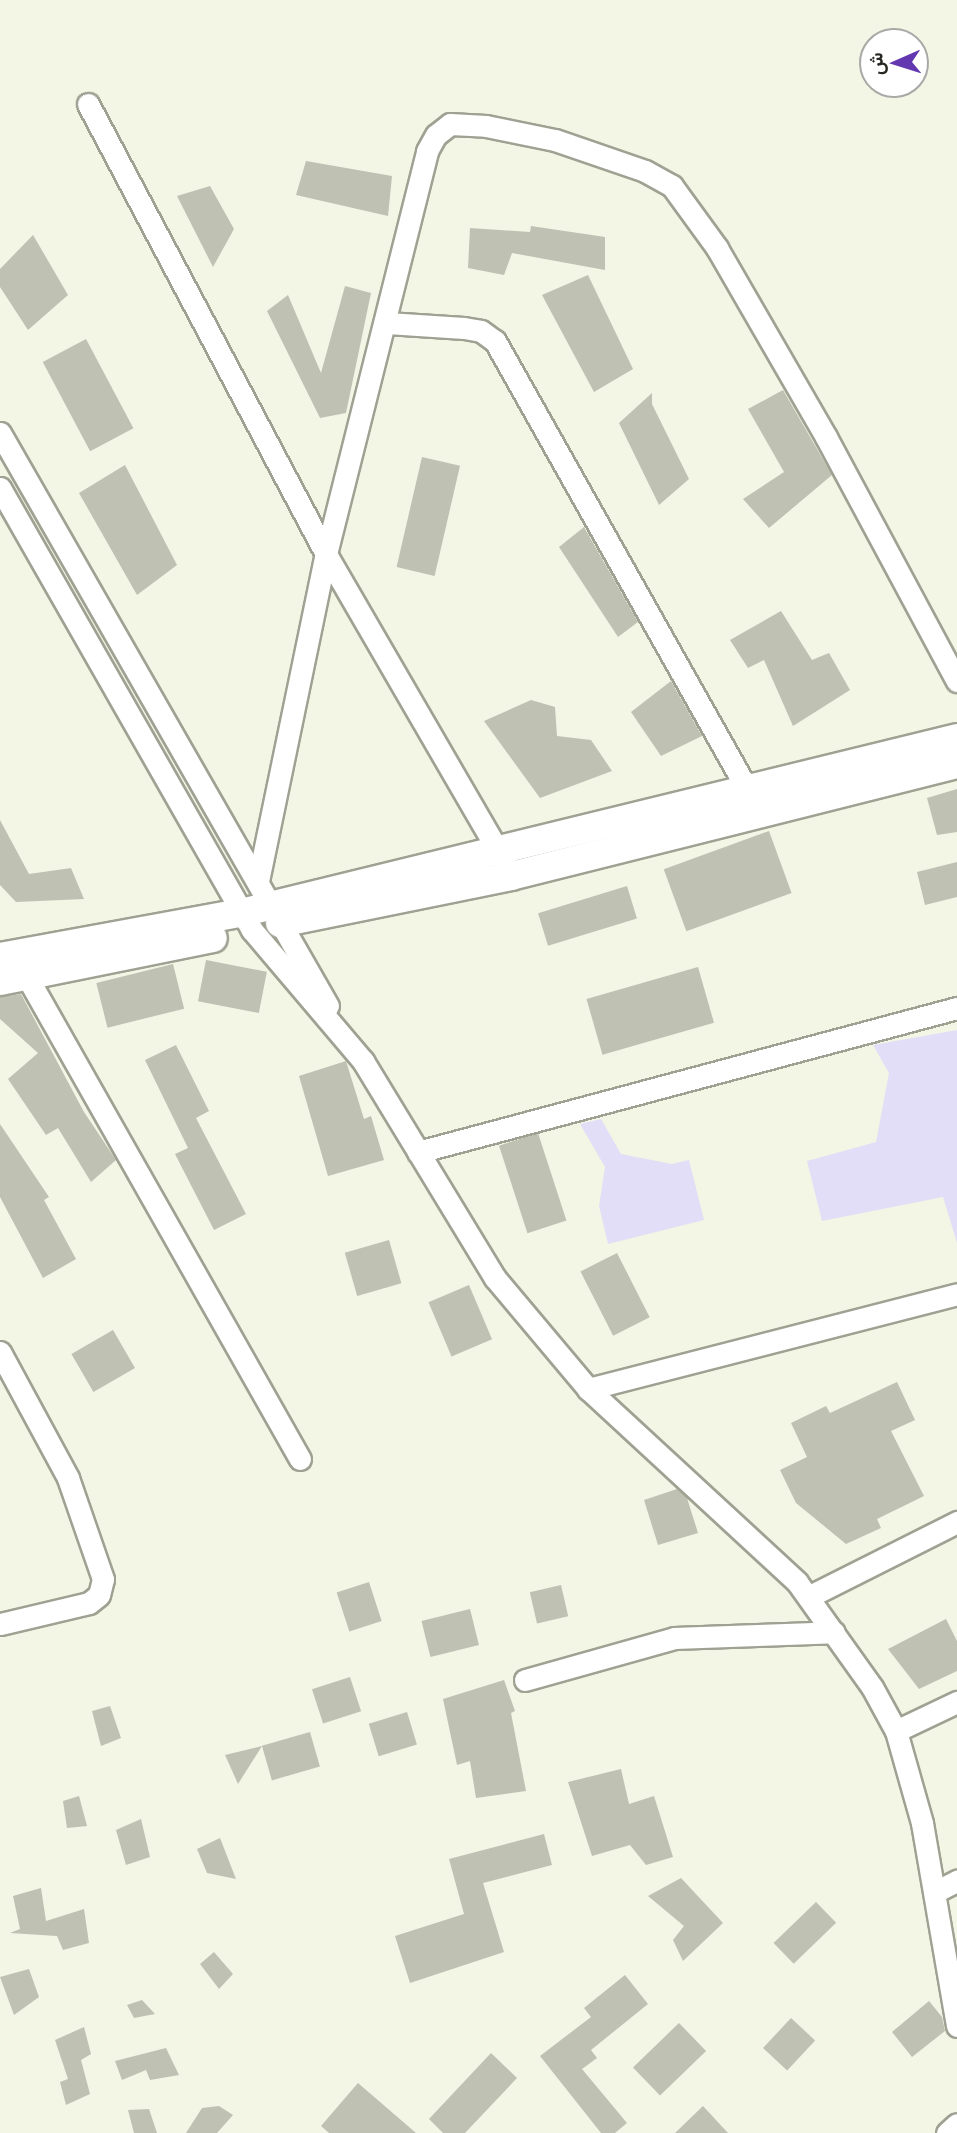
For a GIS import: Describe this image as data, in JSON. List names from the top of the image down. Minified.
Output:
{"north":"left"}
